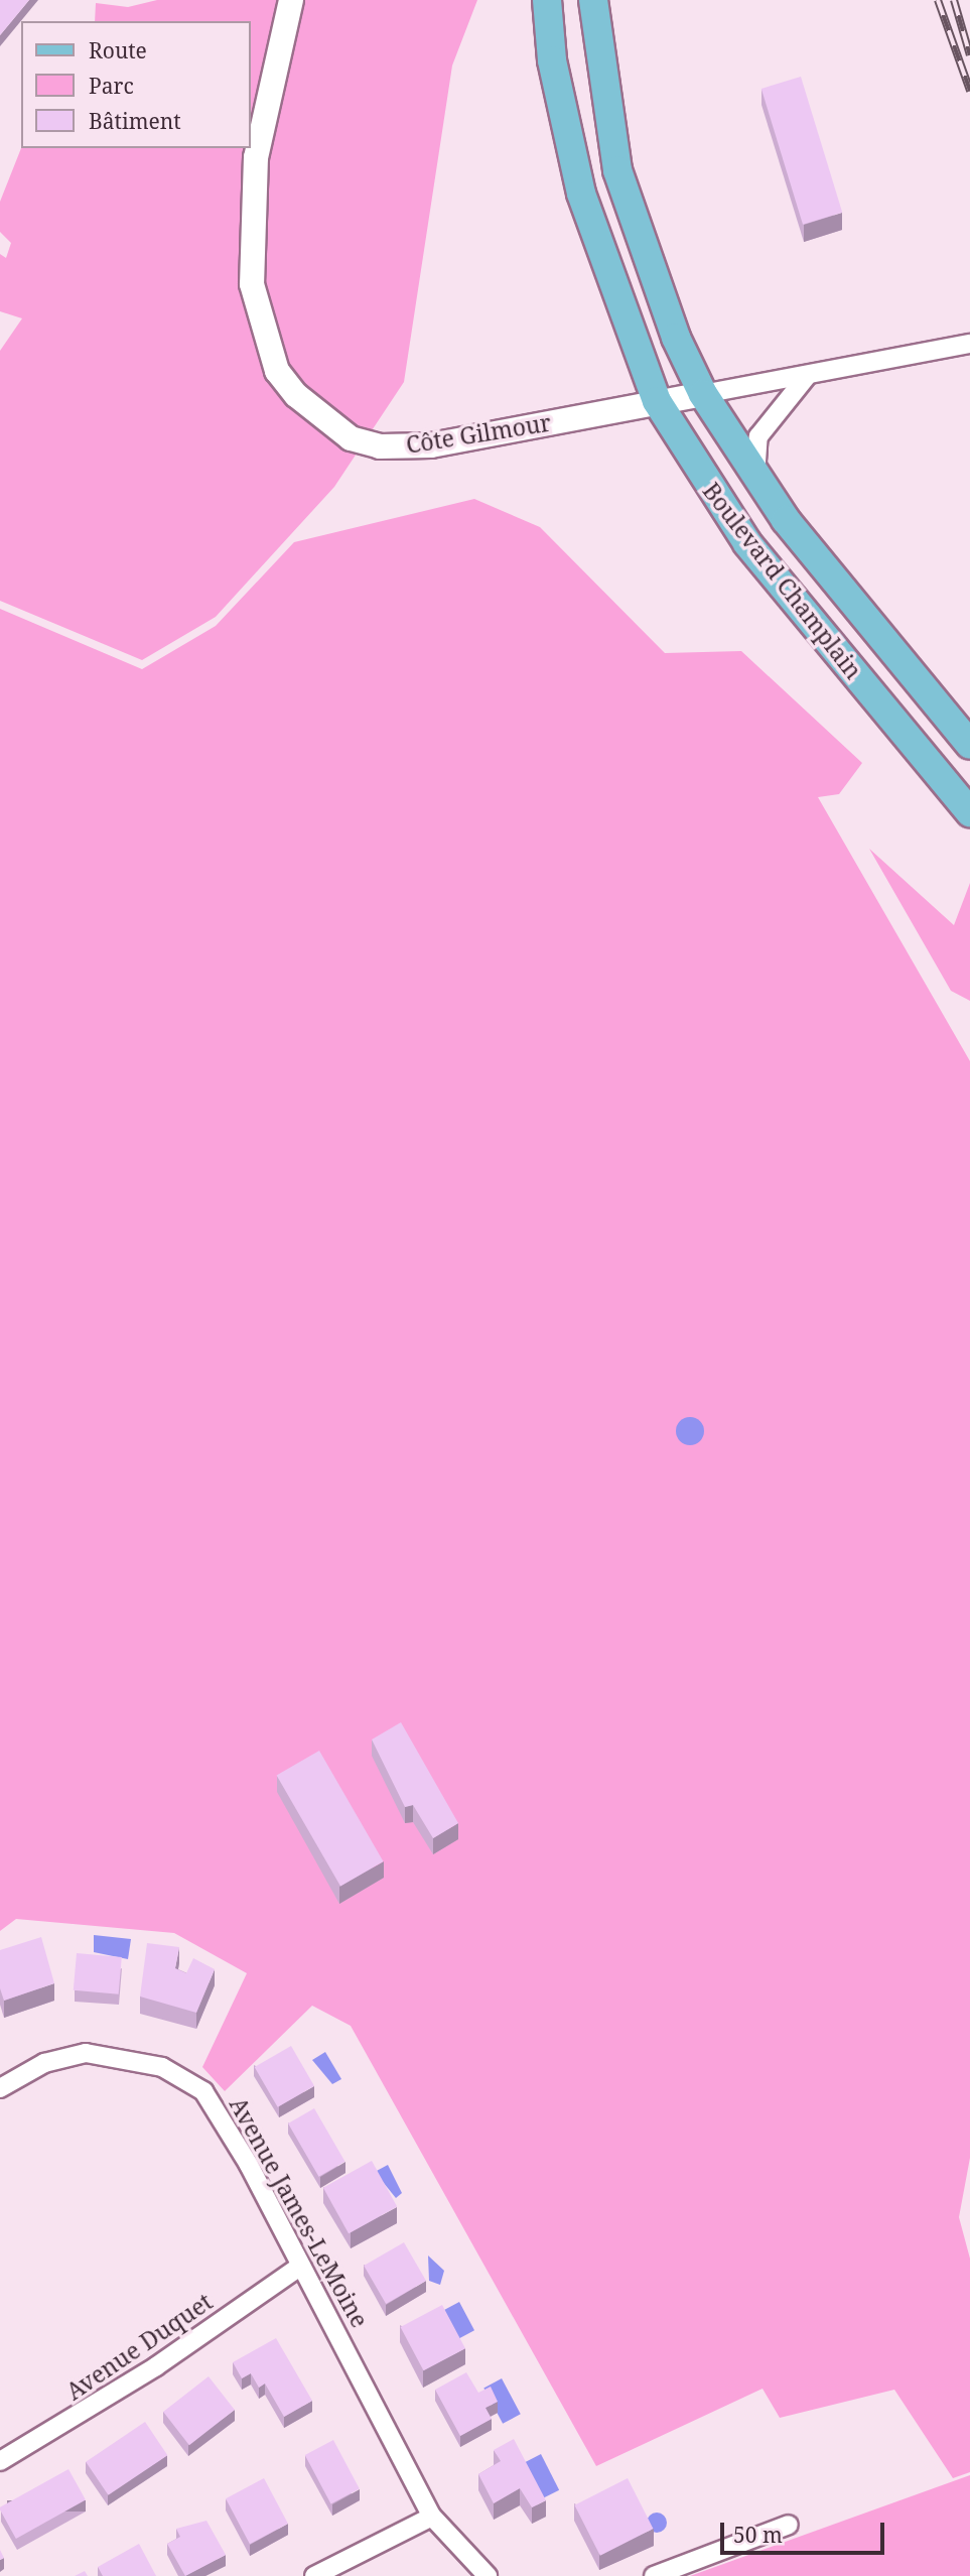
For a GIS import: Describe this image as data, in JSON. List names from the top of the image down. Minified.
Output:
{"streets":{"main road":["Boulevard Champlain"],"street":["Côte Gilmour","Avenue James-LeMoine","Avenue Duquet"]},"crossings":[["Côte Gilmour","Boulevard Champlain"],["Avenue James-LeMoine","Avenue Duquet"]],"legend":["Route","Parc","Bâtiment"],"scale_bar":"50 m"}
